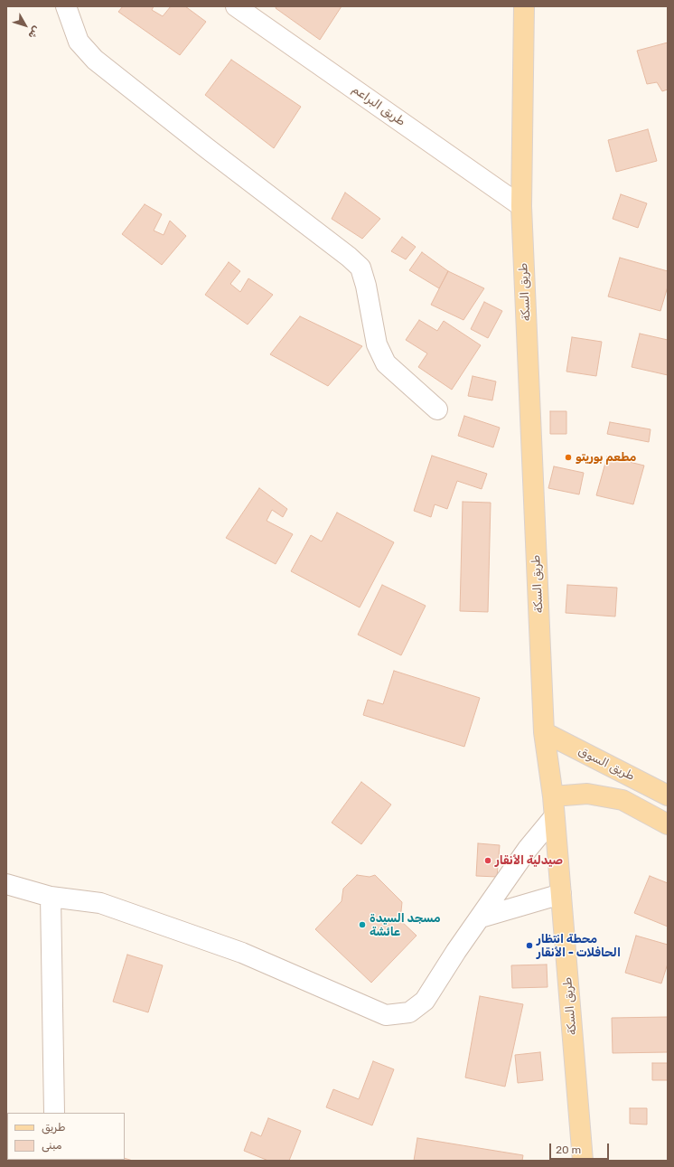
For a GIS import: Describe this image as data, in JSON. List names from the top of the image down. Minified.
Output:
{"streets":{"main road":["طريق السكة","طريق السوق"],"street":["طريق البراعم"]},"crossings":[["طريق البراعم","طريق السكة"],["طريق السكة","طريق السوق"]],"places":["مطعم بوريتو","صيدلية الأنقار","مسجد السيدة عائشة","محطة انتظار الحافلات - الأنقار"],"legend":["طريق","مبنى"],"scale_bar":"20 m","north":"bottom right"}
